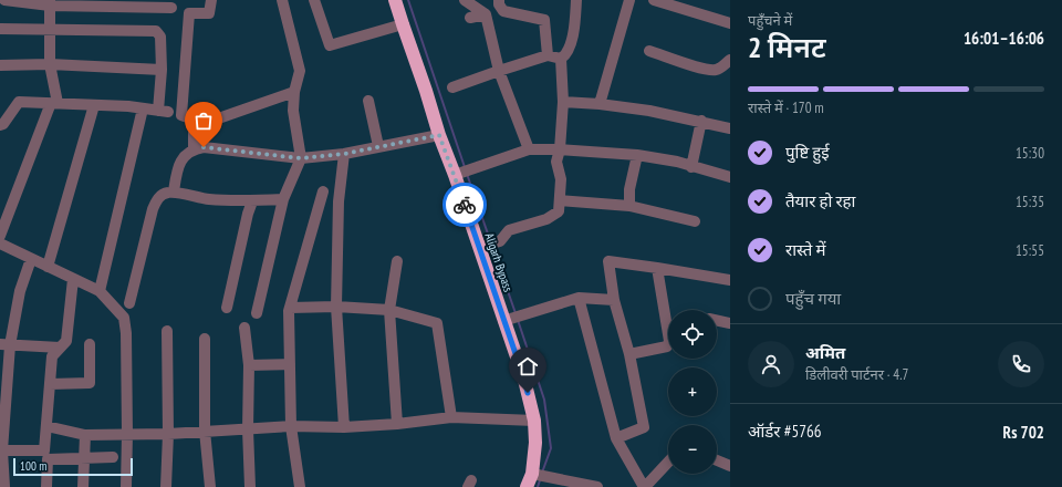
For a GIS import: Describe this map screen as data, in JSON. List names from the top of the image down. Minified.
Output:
{"streets":{"highway":["Aligarh Bypass"]},"scale_bar":"100 m","page":{"heading":["2 मिनट","पहुँचने में","16:01–16:06"],"panel":["अमित","डिलीवरी पार्टनर · 4.7","ऑर्डर #5766","Rs 702"],"bar":"रास्ते में · 170 m","list":[["पुष्टि हुई","15:30"],["तैयार हो रहा","15:35"],["रास्ते में","15:55"],"पहुँच गया"],"map_buttons":["+","−"],"scale":"100 m"}}
